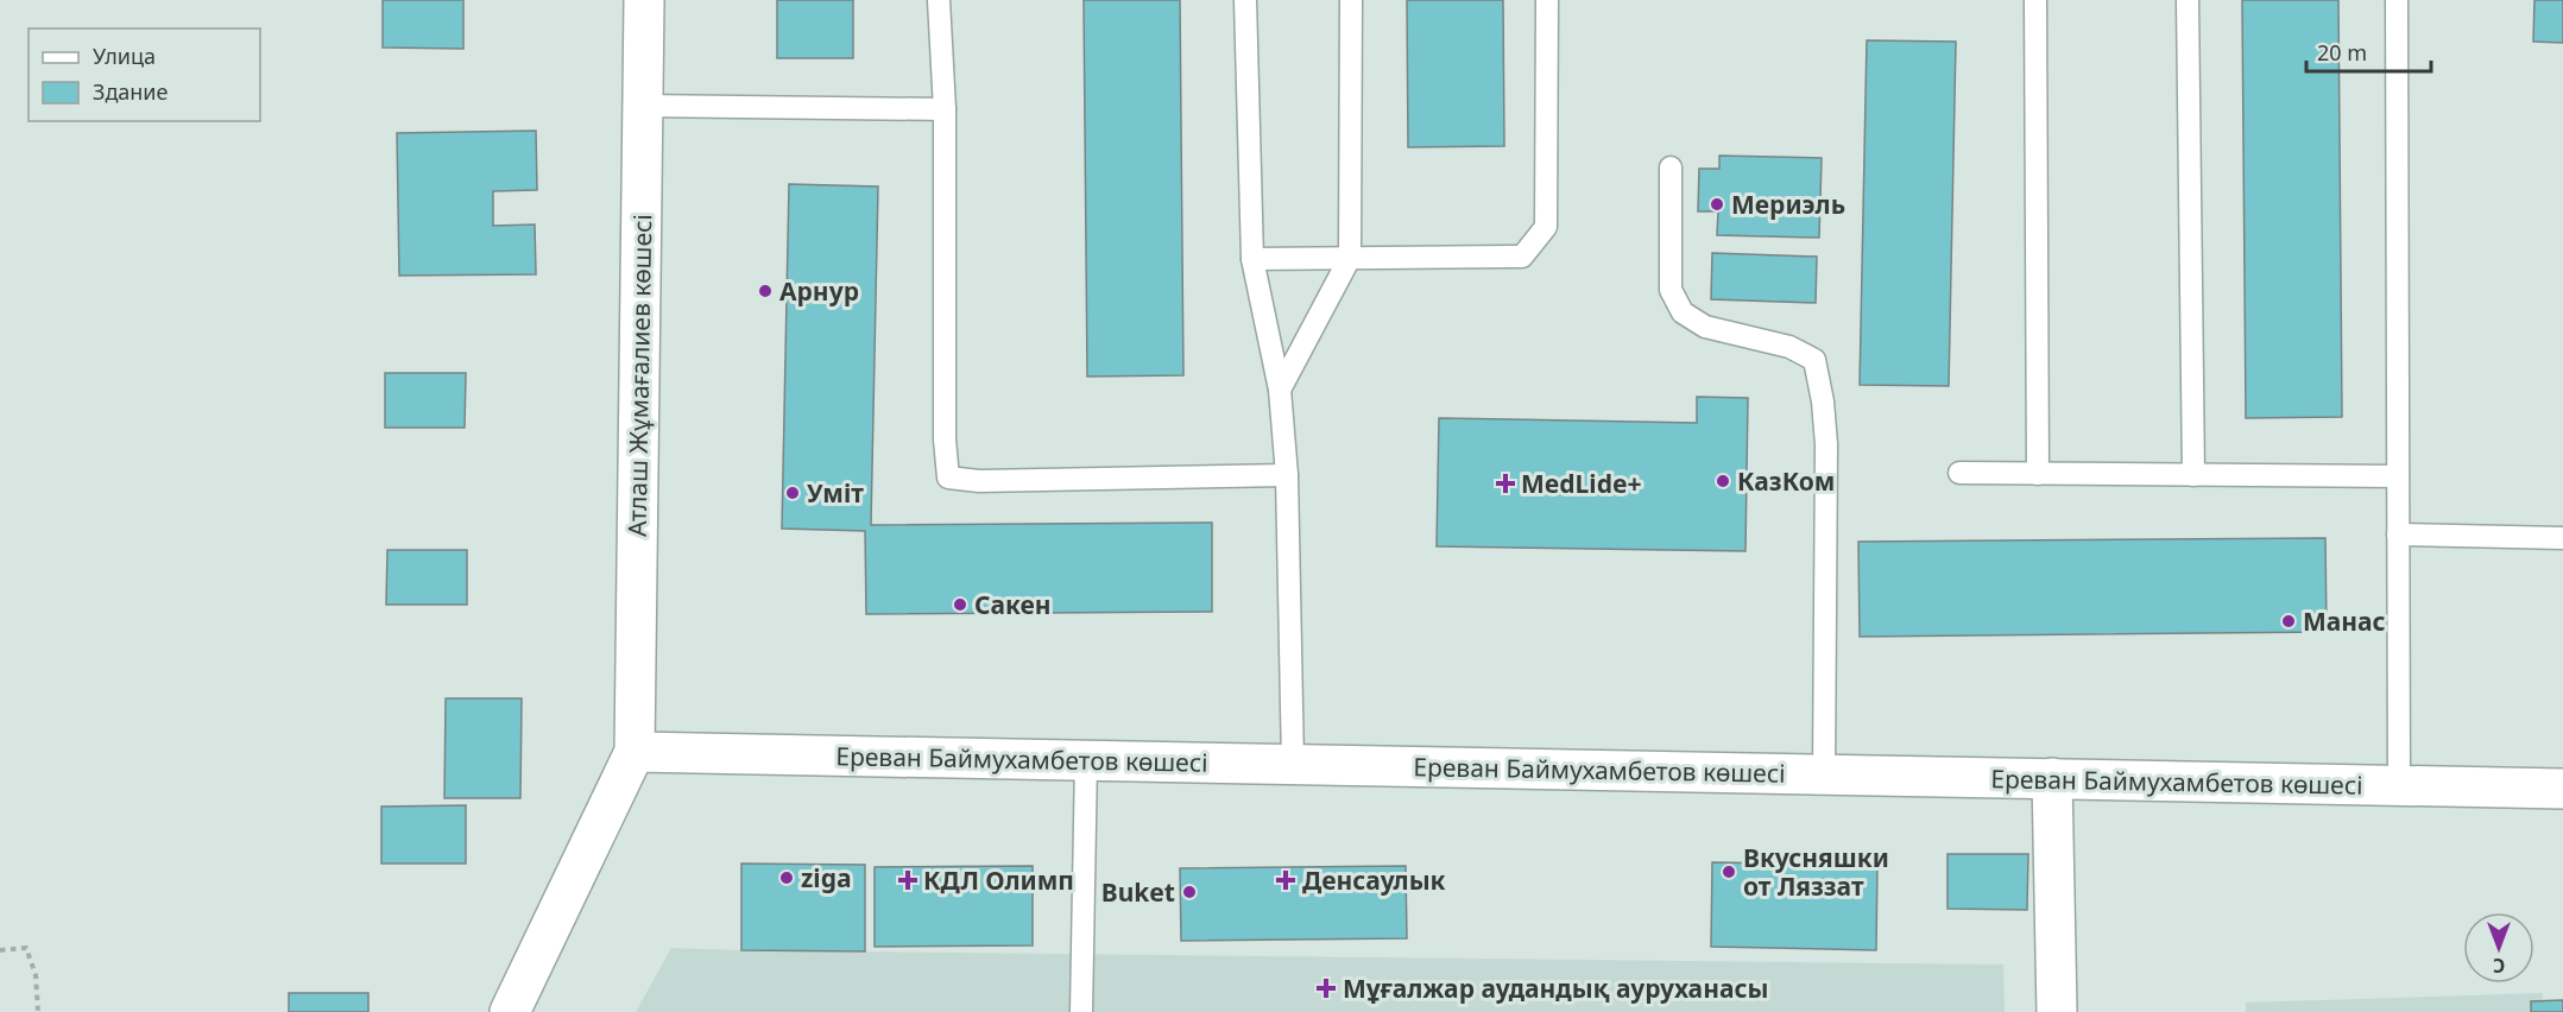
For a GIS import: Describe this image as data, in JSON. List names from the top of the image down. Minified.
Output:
{"streets":{"street":["Атлаш Жұмағалиев көшесі","Ереван Баймухамбетов көшесі"]},"crossings":[["Атлаш Жұмағалиев көшесі","Ереван Баймухамбетов көшесі"]],"places":{"other":["Мериэль","Арнур","КазКом","Умiт","Сакен","Манас","Вкусняшки от Ляззат","ziga","Buket"],"health":["MedLide+","КДЛ Олимп","Денсаулык","Мұғалжар аудандық ауруханасы"]},"legend":["Улица","Здание"],"scale_bar":"20 m","north":"bottom"}
